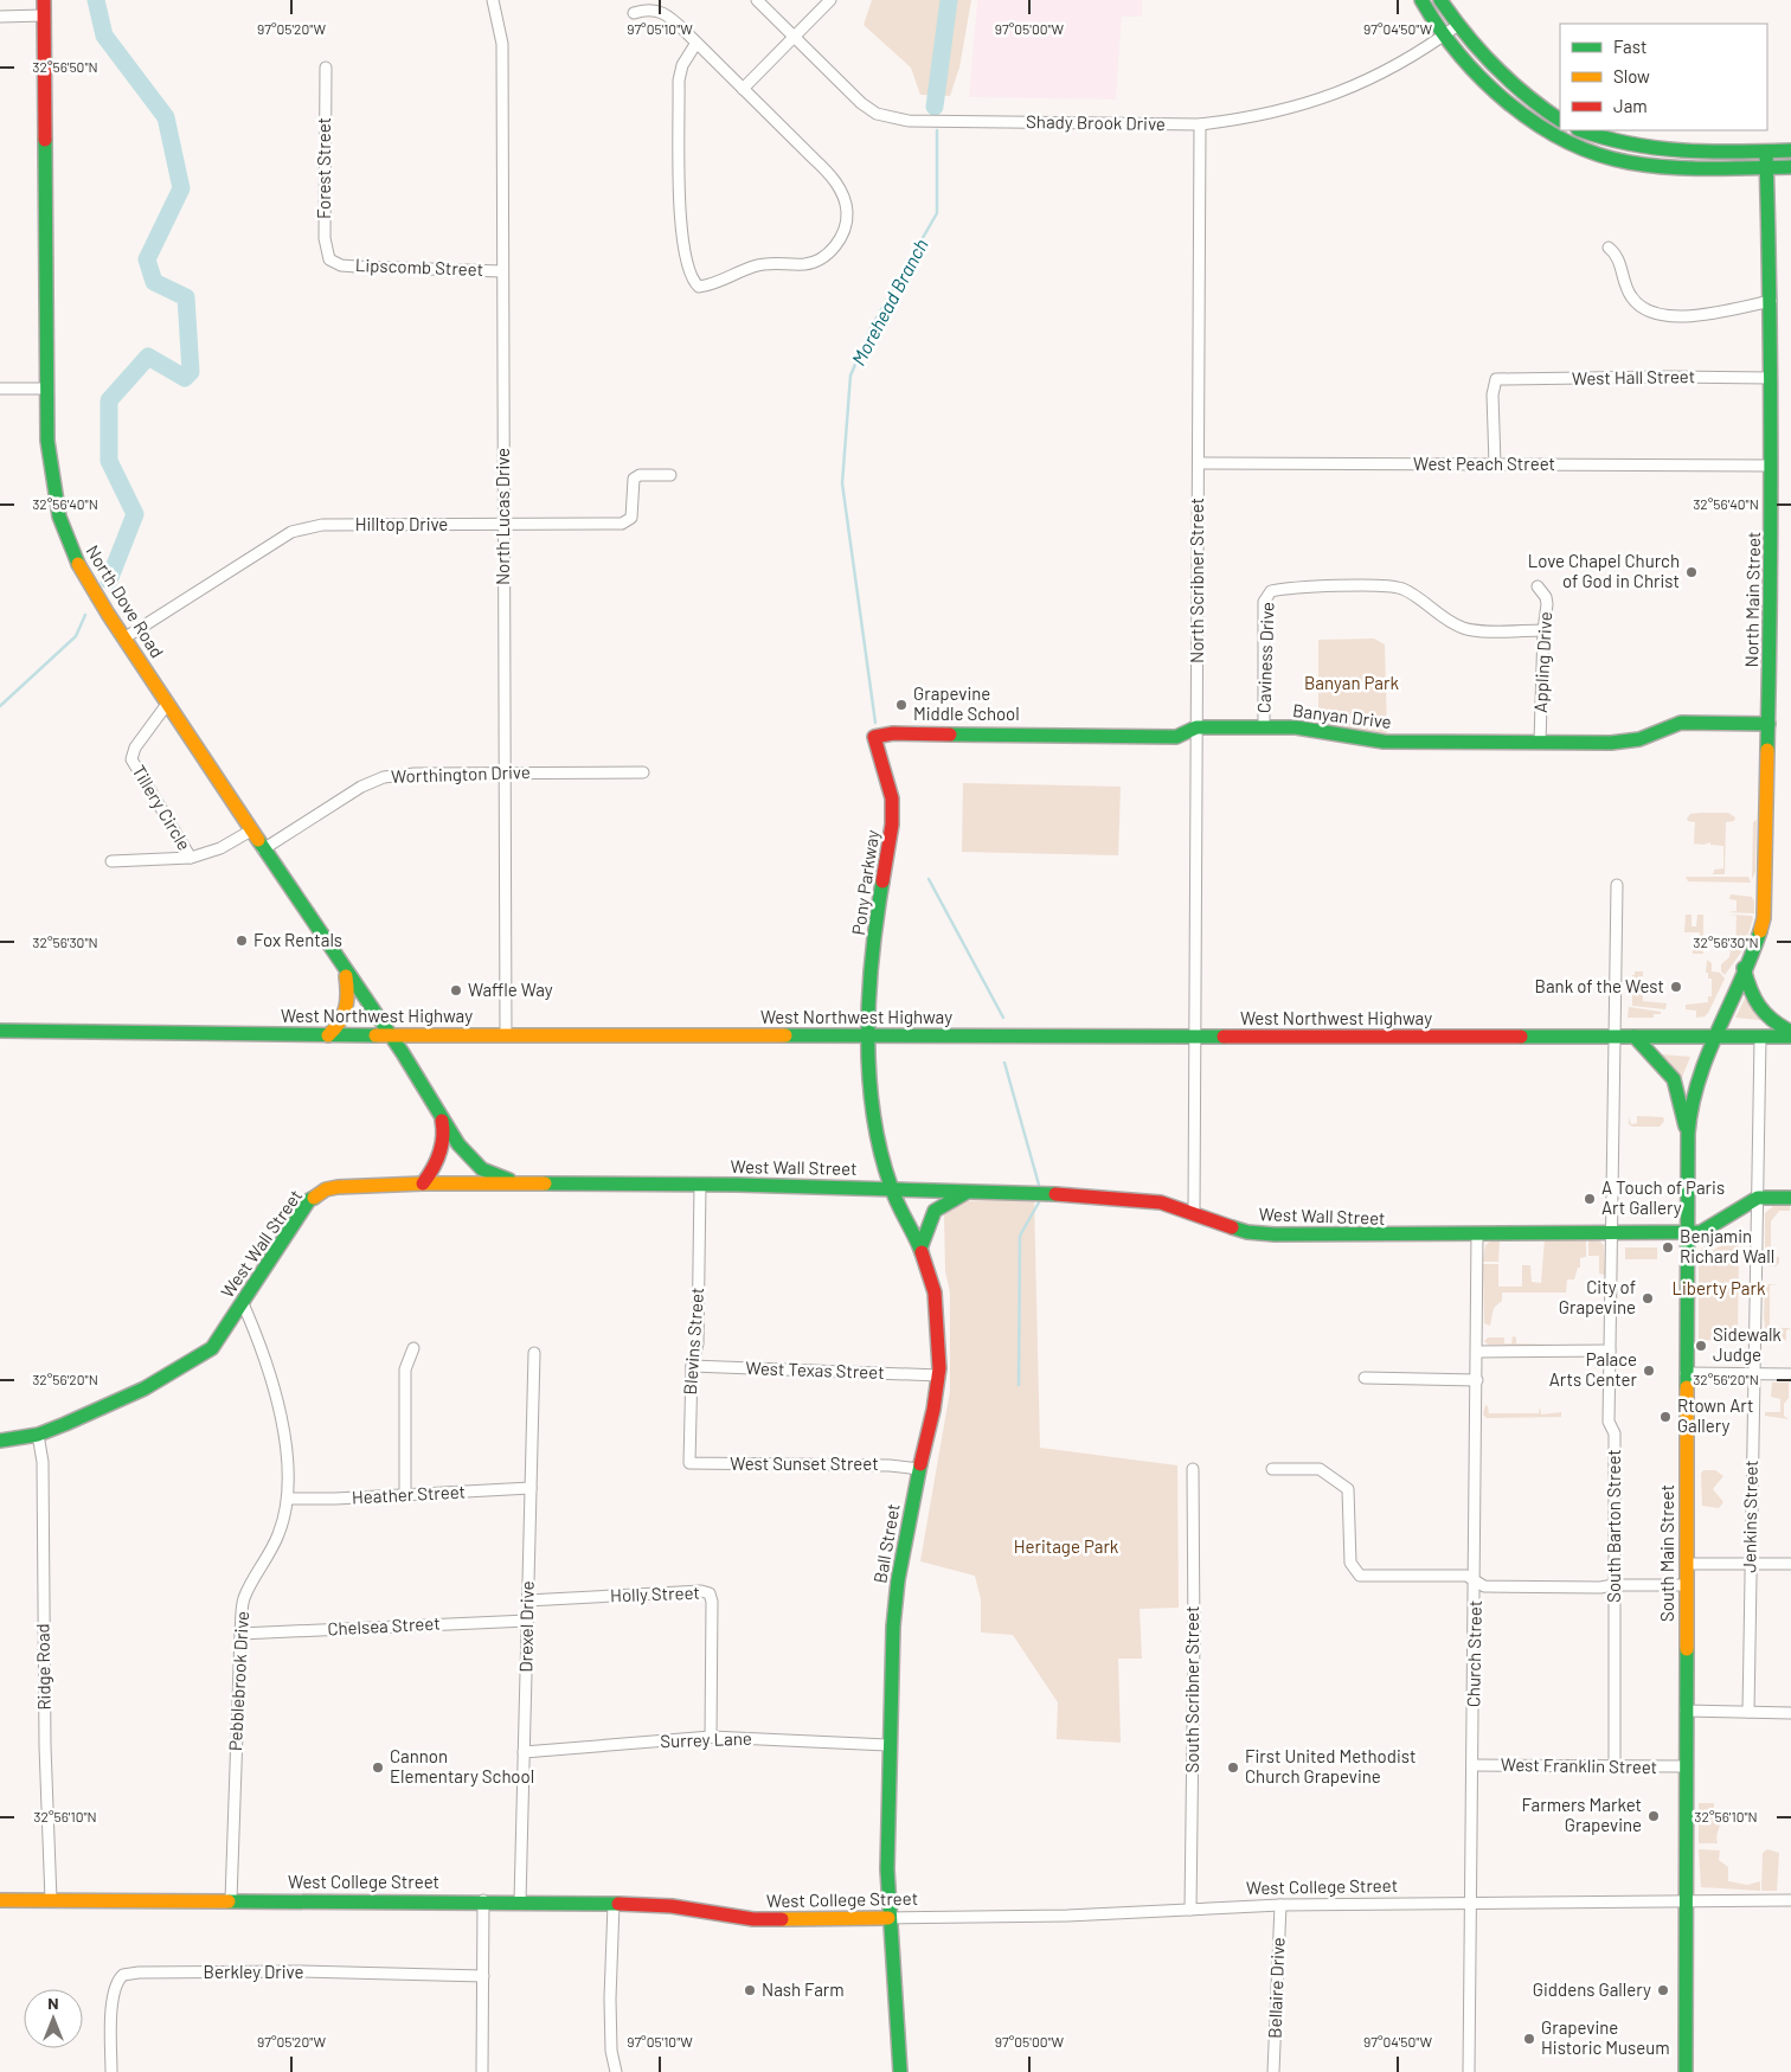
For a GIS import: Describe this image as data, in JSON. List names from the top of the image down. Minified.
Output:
{"streets":{"main road":["North Main Street","North Dove Road","Banyan Drive","Pony Parkway","West Northwest Highway","West Wall Street","Ball Street","South Main Street","West College Street"],"street":["Shady Brook Drive","Forest Street","Lipscomb Street","West Hall Street","West Peach Street","North Lucas Drive","Hilltop Drive","North Scribner Street","Caviness Drive","Appling Drive","Worthington Drive","Tillery Circle","Blevins Street","West Texas Street","West Sunset Street","Heather Street","Jenkins Street","South Barton Street","Holly Street","Chelsea Street","Drexel Drive","Church Street","Ridge Road","Pebblebrook Drive","South Scribner Street","Surrey Lane","West Franklin Street","Berkley Drive","Bellaire Drive"]},"crossings":[["Shady Brook Drive","North Scribner Street"],["Forest Street","Lipscomb Street"],["Lipscomb Street","North Lucas Drive"],["West Hall Street","West Peach Street"],["West Hall Street","North Main Street"],["West Peach Street","North Scribner Street"],["West Peach Street","North Main Street"],["North Lucas Drive","Hilltop Drive"],["North Lucas Drive","Worthington Drive"],["North Lucas Drive","West Northwest Highway"],["Hilltop Drive","North Dove Road"],["North Scribner Street","Banyan Drive"],["North Scribner Street","West Northwest Highway"],["North Main Street","Banyan Drive"],["North Main Street","West Northwest Highway"],["North Main Street","South Main Street"],["North Dove Road","Worthington Drive"],["North Dove Road","Tillery Circle"],["North Dove Road","West Northwest Highway"],["North Dove Road","West Wall Street"],["Caviness Drive","Appling Drive"],["Caviness Drive","Banyan Drive"],["Appling Drive","Banyan Drive"],["Banyan Drive","Pony Parkway"],["Pony Parkway","West Northwest Highway"],["Pony Parkway","Ball Street"],["West Northwest Highway","Jenkins Street"],["West Northwest Highway","South Barton Street"],["West Northwest Highway","Ball Street"],["West Northwest Highway","South Main Street"],["West Wall Street","Blevins Street"],["West Wall Street","Jenkins Street"],["West Wall Street","South Barton Street"],["West Wall Street","Ball Street"],["West Wall Street","South Main Street"],["West Wall Street","Church Street"],["West Wall Street","Ridge Road"],["West Wall Street","Pebblebrook Drive"],["Blevins Street","West Texas Street"],["Blevins Street","West Sunset Street"],["West Texas Street","Ball Street"],["West Sunset Street","Ball Street"],["Heather Street","Drexel Drive"],["Heather Street","Pebblebrook Drive"],["South Barton Street","West Franklin Street"],["Ball Street","Surrey Lane"],["Ball Street","West College Street"],["South Main Street","West Franklin Street"],["South Main Street","West College Street"],["Holly Street","Drexel Drive"],["Holly Street","Surrey Lane"],["Chelsea Street","Drexel Drive"],["Chelsea Street","Pebblebrook Drive"],["Drexel Drive","Surrey Lane"],["Drexel Drive","West College Street"],["Church Street","West Franklin Street"],["Church Street","West College Street"],["Ridge Road","West College Street"],["Pebblebrook Drive","West College Street"],["South Scribner Street","West College Street"],["West College Street","Bellaire Drive"]],"water":["Morehead Branch"],"parks":["Banyan Park","Liberty Park","Heritage Park"],"places":["Love Chapel Church of God in Christ","Grapevine Middle School","Fox Rentals","Bank of the West","Waffle Way","A Touch of Paris Art Gallery","Benjamin Richard Wall","City of Grapevine","Sidewalk Judge","Palace Arts Center","Rtown Art Gallery","Cannon Elementary School","First United Methodist Church Grapevine","Farmers Market Grapevine","Nash Farm","Giddens Gallery","Grapevine Historic Museum"],"legend":["Fast","Slow","Jam"],"north":"top","coordinates":["97°05'20\"W","97°05'10\"W","97°05'00\"W","97°04'50\"W","32°56'50\"N","32°56'40\"N","32°56'30\"N","32°56'20\"N","32°56'10\"N"]}
